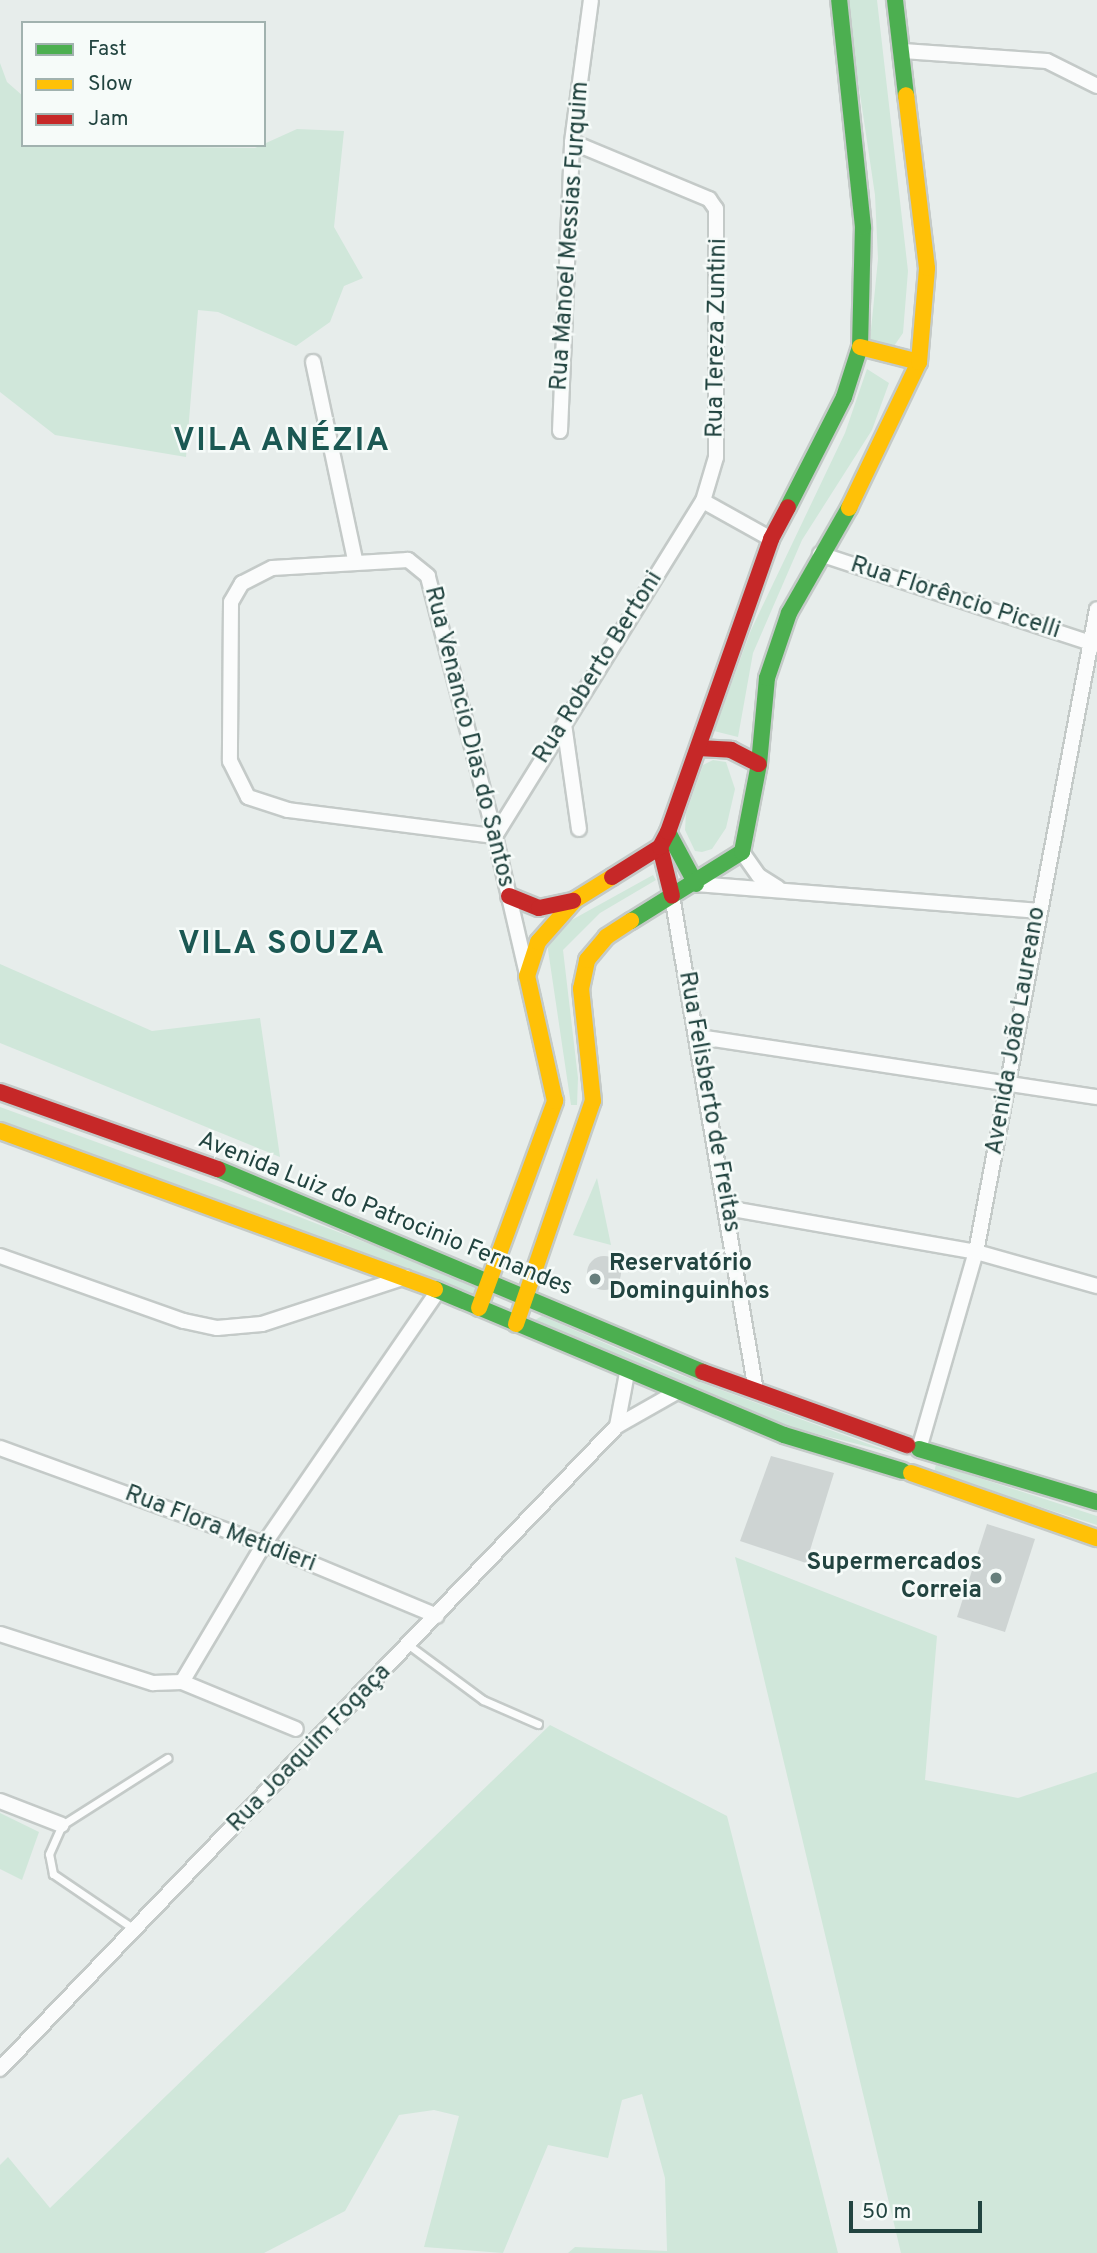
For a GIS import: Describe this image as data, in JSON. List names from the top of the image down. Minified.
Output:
{"streets":{"street":["Rua Manoel Messias Furquim","Rua Tereza Zuntini","Rua Florêncio Picelli","Rua Roberto Bertoni","Rua Venancio Dias do Santos","Avenida João Laureano","Rua Felisberto de Freitas","Avenida Luiz do Patrocinio Fernandes","Rua Flora Metidieri","Rua Joaquim Fogaça"]},"crossings":[["Rua Manoel Messias Furquim","Rua Tereza Zuntini"],["Rua Tereza Zuntini","Rua Roberto Bertoni"],["Rua Florêncio Picelli","Avenida João Laureano"],["Rua Roberto Bertoni","Rua Venancio Dias do Santos"],["Avenida João Laureano","Avenida Luiz do Patrocinio Fernandes"],["Rua Felisberto de Freitas","Avenida Luiz do Patrocinio Fernandes"],["Avenida Luiz do Patrocinio Fernandes","Rua Joaquim Fogaça"],["Rua Flora Metidieri","Rua Joaquim Fogaça"]],"districts":["VILA ANÉZIA","VILA SOUZA"],"places":["Reservatório Dominguinhos","Supermercados Correia"],"legend":["Fast","Slow","Jam"],"scale_bar":"50 m"}
